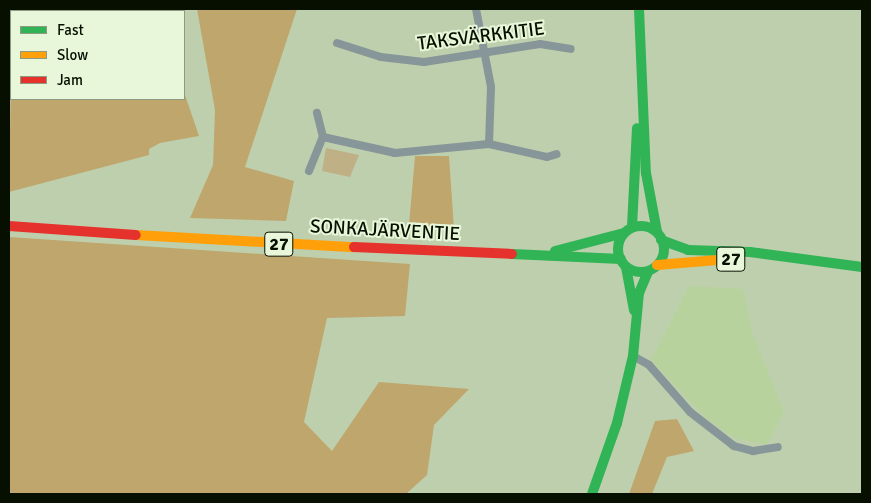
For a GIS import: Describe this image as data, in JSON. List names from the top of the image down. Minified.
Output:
{"streets":{"main road":["SONKAJÄRVENTIE","27"],"street":["TAKSVÄRKKITIE"]},"legend":["Fast","Slow","Jam"]}
